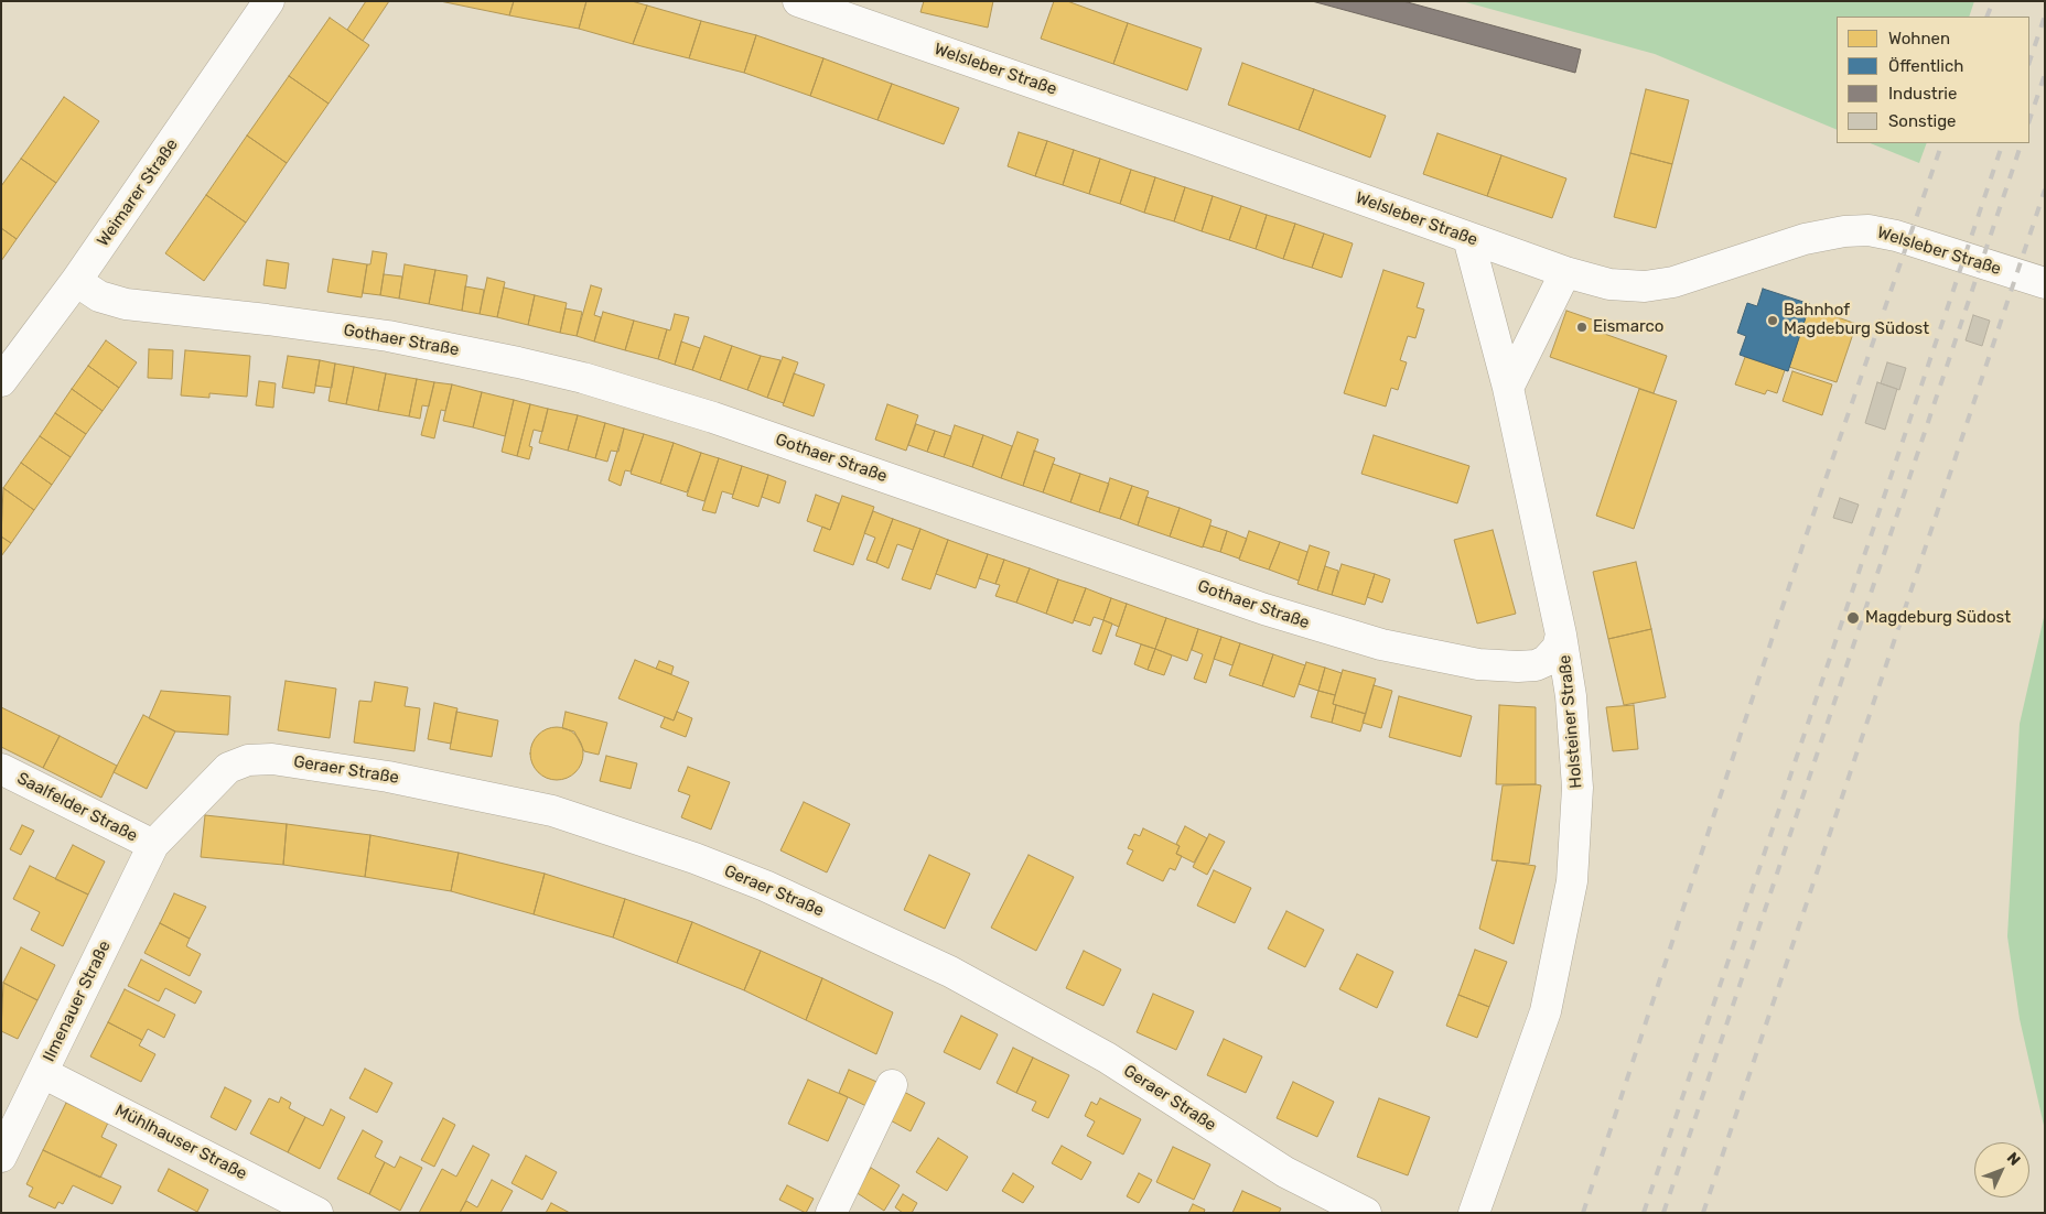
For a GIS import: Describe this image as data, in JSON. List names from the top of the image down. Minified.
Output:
{"streets":{"street":["Welsleber Straße","Weimarer Straße","Gothaer Straße","Holsteiner Straße","Geraer Straße","Saalfelder Straße","Ilmenauer Straße","Mühlhauser Straße"]},"crossings":[["Welsleber Straße","Holsteiner Straße"],["Weimarer Straße","Gothaer Straße"],["Gothaer Straße","Holsteiner Straße"],["Geraer Straße","Saalfelder Straße"],["Geraer Straße","Ilmenauer Straße"],["Saalfelder Straße","Ilmenauer Straße"],["Ilmenauer Straße","Mühlhauser Straße"]],"places":["Bahnhof Magdeburg Südost","Eismarco","Magdeburg Südost"],"legend":["Wohnen","Öffentlich","Industrie","Sonstige"],"north":"top right"}
